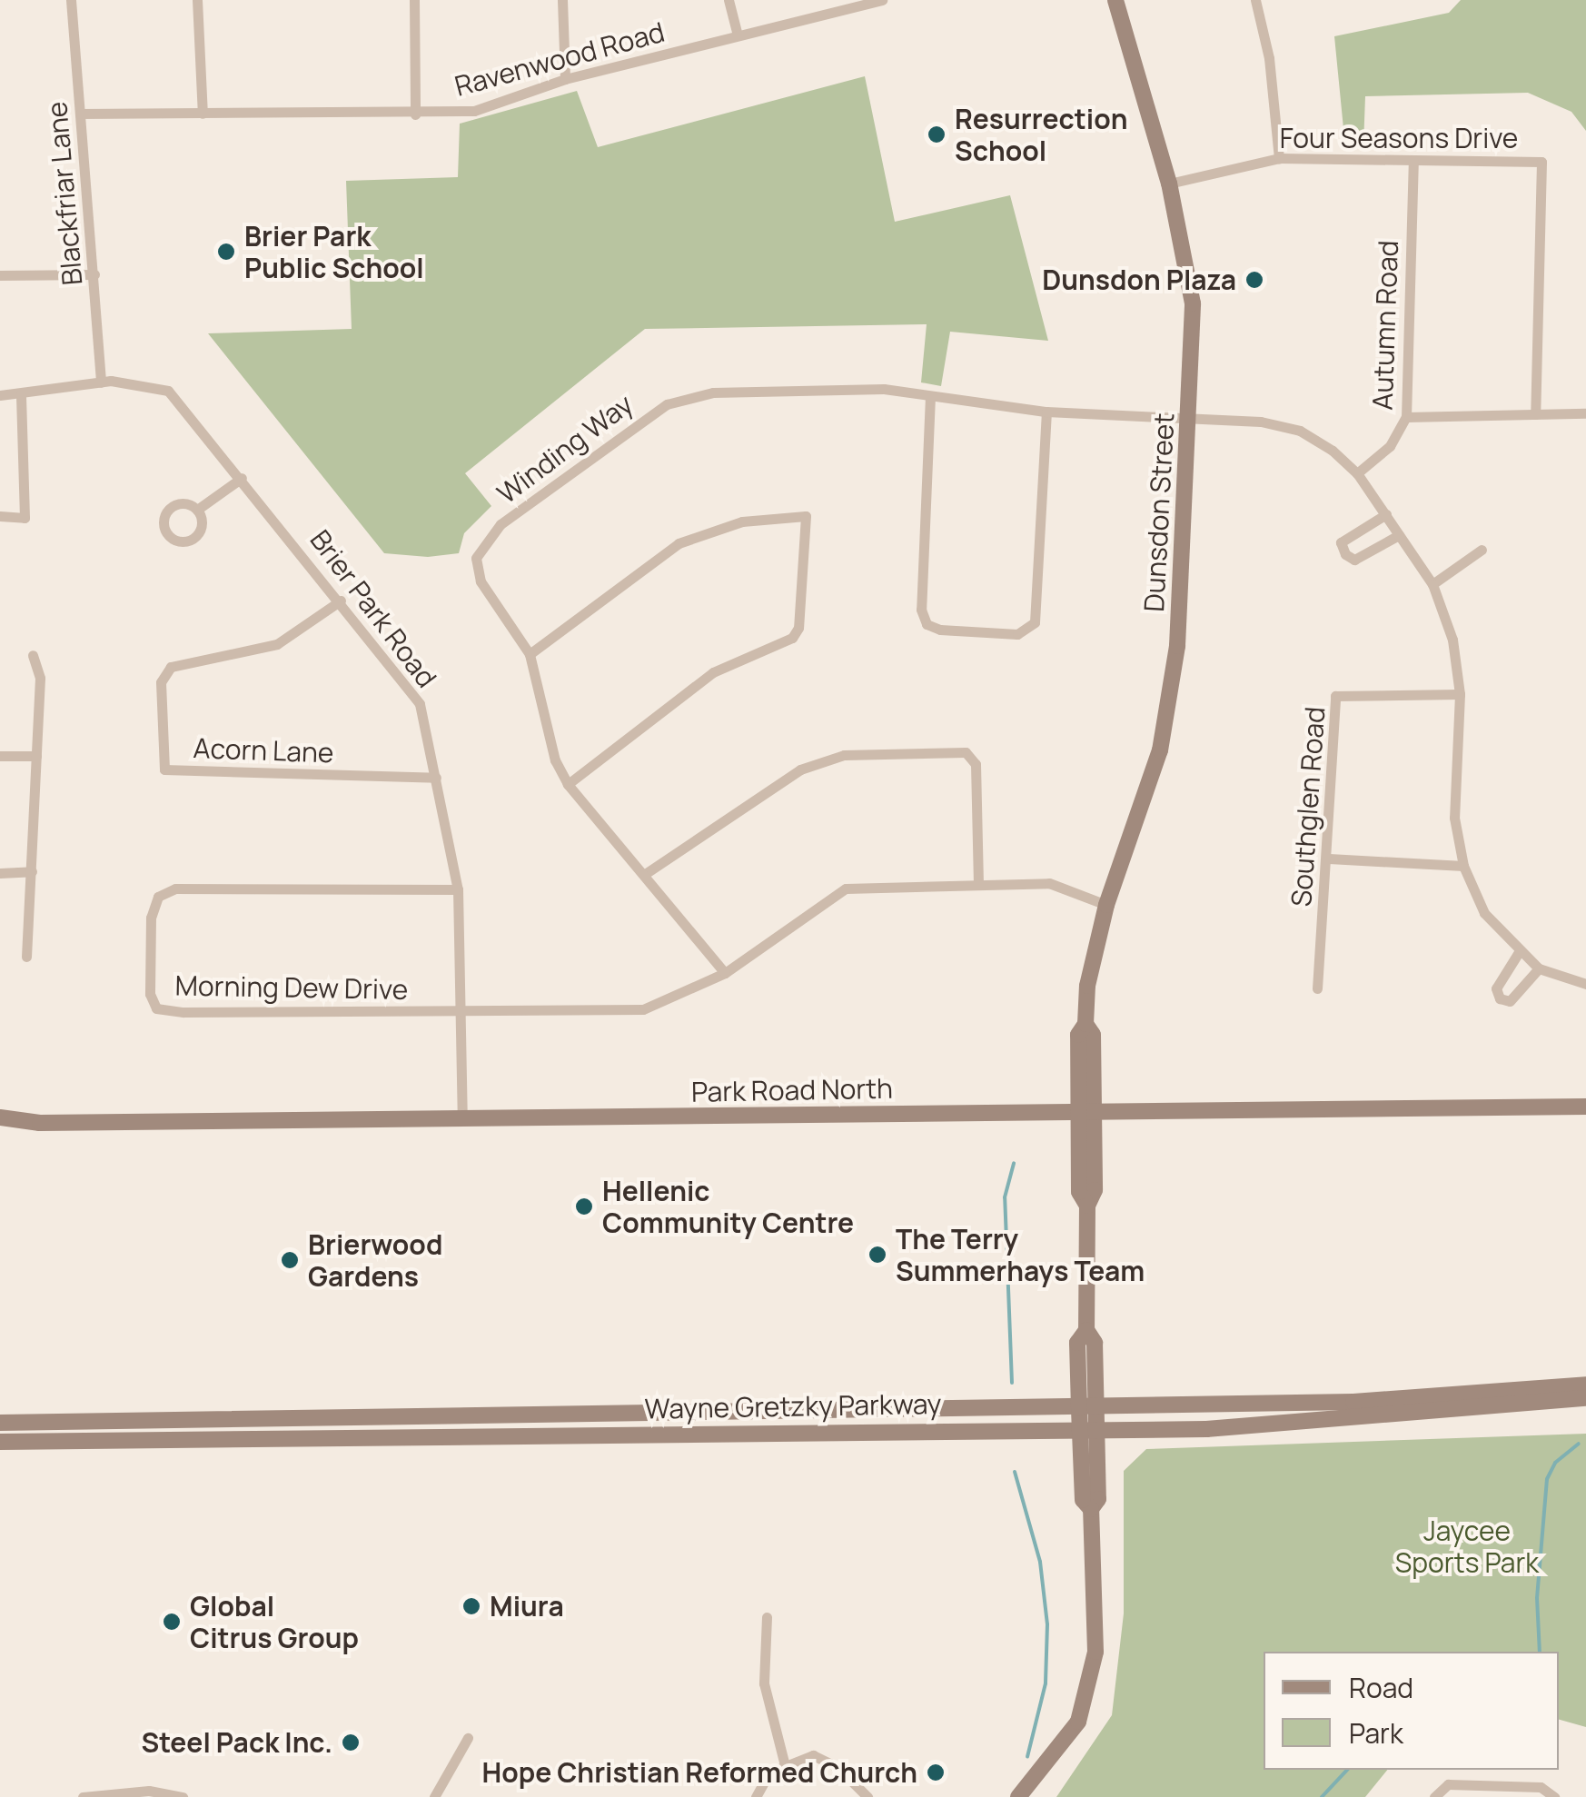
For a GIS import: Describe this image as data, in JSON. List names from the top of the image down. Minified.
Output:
{"streets":{"main road":["Dunsdon Street","Park Road North","Wayne Gretzky Parkway"],"street":["Ravenwood Road","Four Seasons Drive","Blackfriar Lane","Autumn Road","Winding Way","Brier Park Road","Acorn Lane","Southglen Road","Morning Dew Drive"]},"crossings":[["Ravenwood Road","Blackfriar Lane"],["Four Seasons Drive","Autumn Road"],["Four Seasons Drive","Dunsdon Street"],["Blackfriar Lane","Brier Park Road"],["Autumn Road","Winding Way"],["Winding Way","Dunsdon Street"],["Winding Way","Southglen Road"],["Dunsdon Street","Park Road North"],["Dunsdon Street","Wayne Gretzky Parkway"],["Brier Park Road","Acorn Lane"],["Brier Park Road","Morning Dew Drive"],["Brier Park Road","Park Road North"]],"parks":["Jaycee Sports Park"],"places":["Resurrection School","Brier Park Public School","Dunsdon Plaza","Hellenic Community Centre","The Terry Summerhays Team","Brierwood Gardens","Miura","Global Citrus Group","Steel Pack Inc.","Hope Christian Reformed Church"],"legend":["Road","Park"]}
